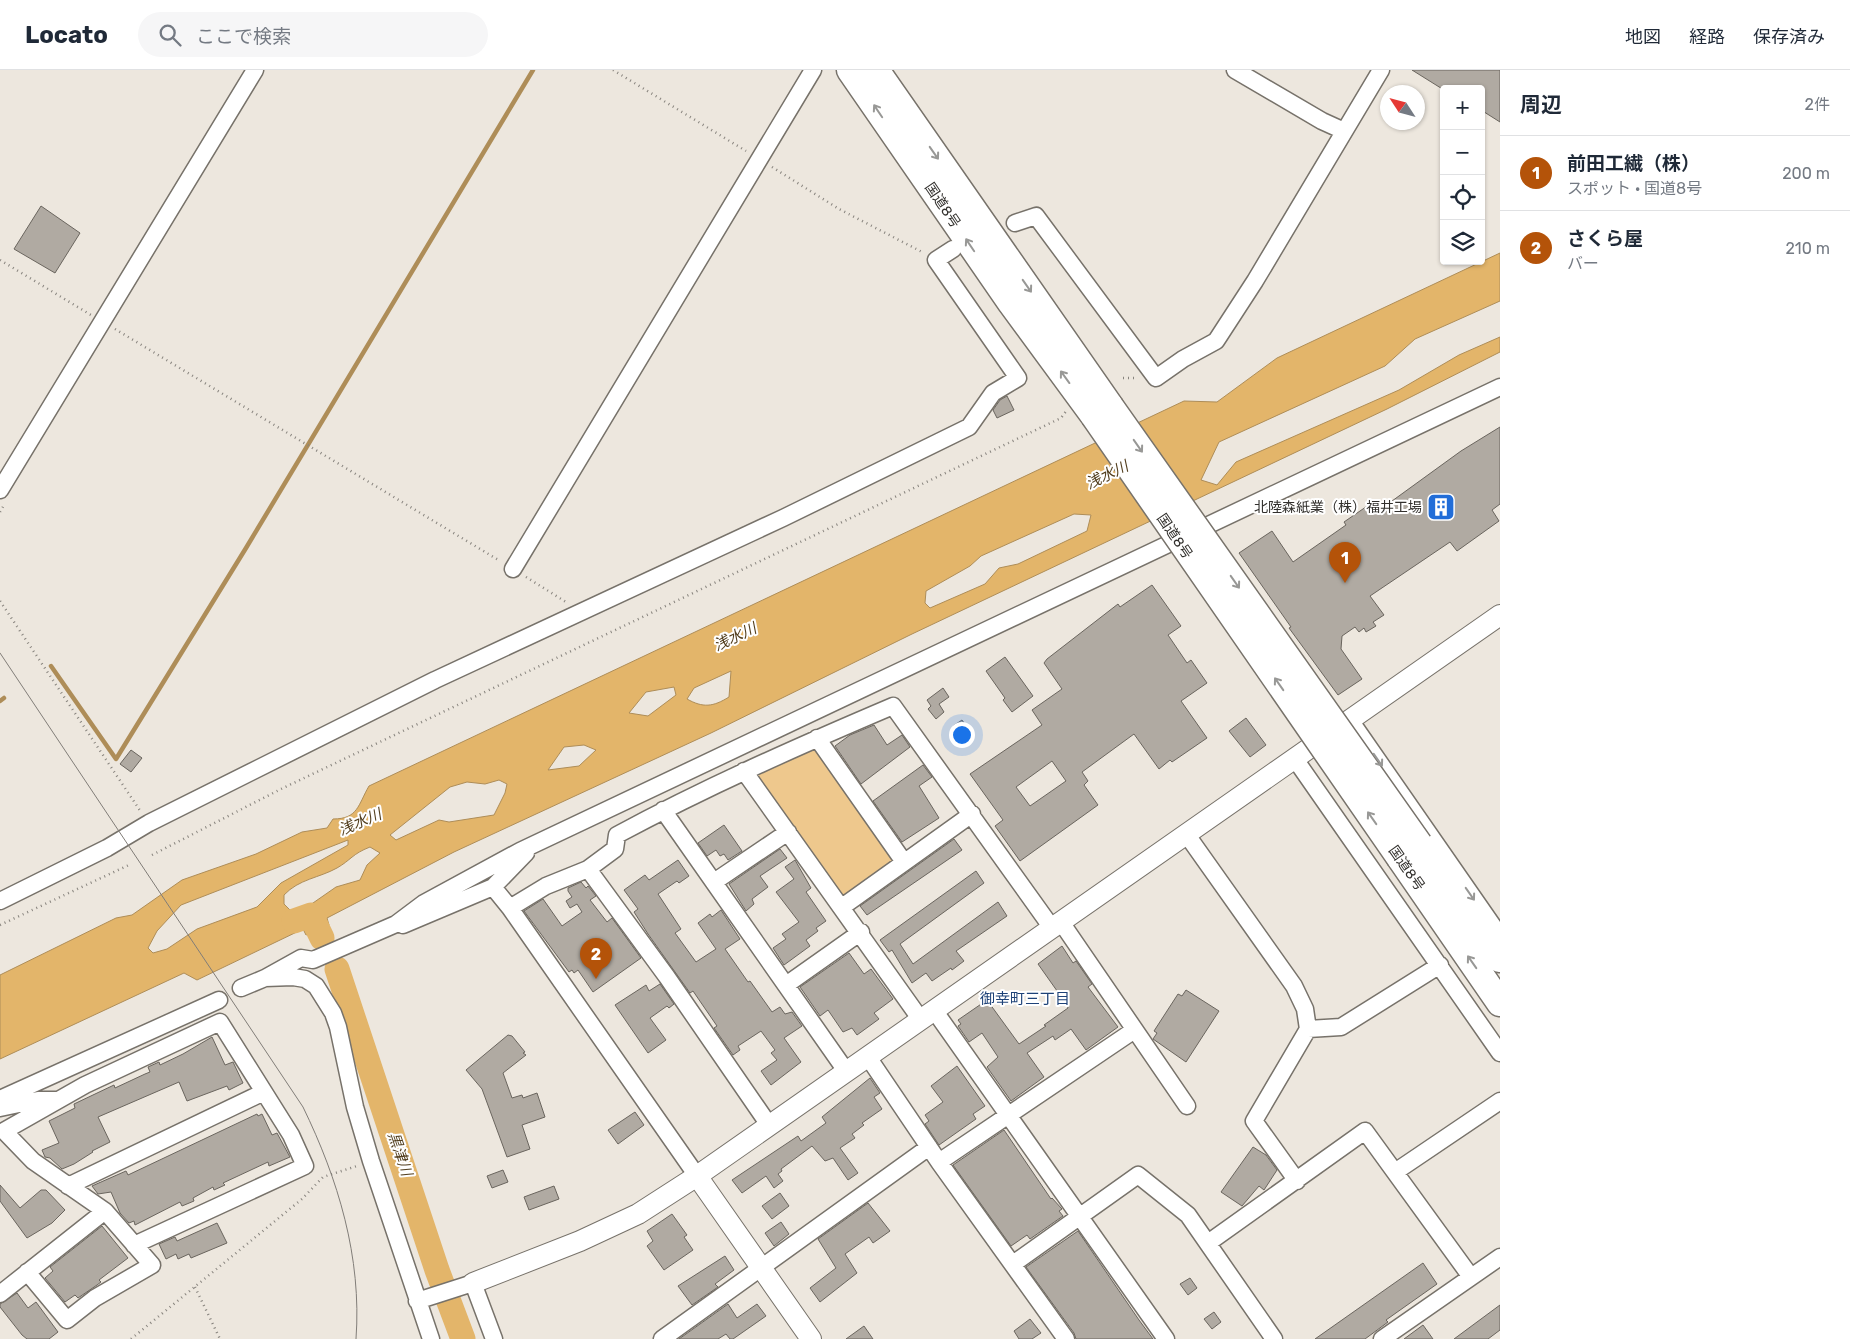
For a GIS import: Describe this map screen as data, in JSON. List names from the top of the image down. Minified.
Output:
{"streets":{"highway":["国道8号"]},"districts":["御幸町三丁目"],"water":["浅水川","黒津川"],"places":{"building":["北陸森紙業（株）福井工場"]},"north":"top left","page":{"header":"Locato","search":"ここで検索","nav":["地図","経路","保存済み"],"heading":["周辺","2件"],"map_buttons":["+","−"],"list":[{"mark":"1","name":"前田工繊（株）","note":"スポット · 国道8号","value":"200 m"},{"mark":"2","name":"さくら屋","note":"バー","value":"210 m"}],"pins":["1","2"]}}
